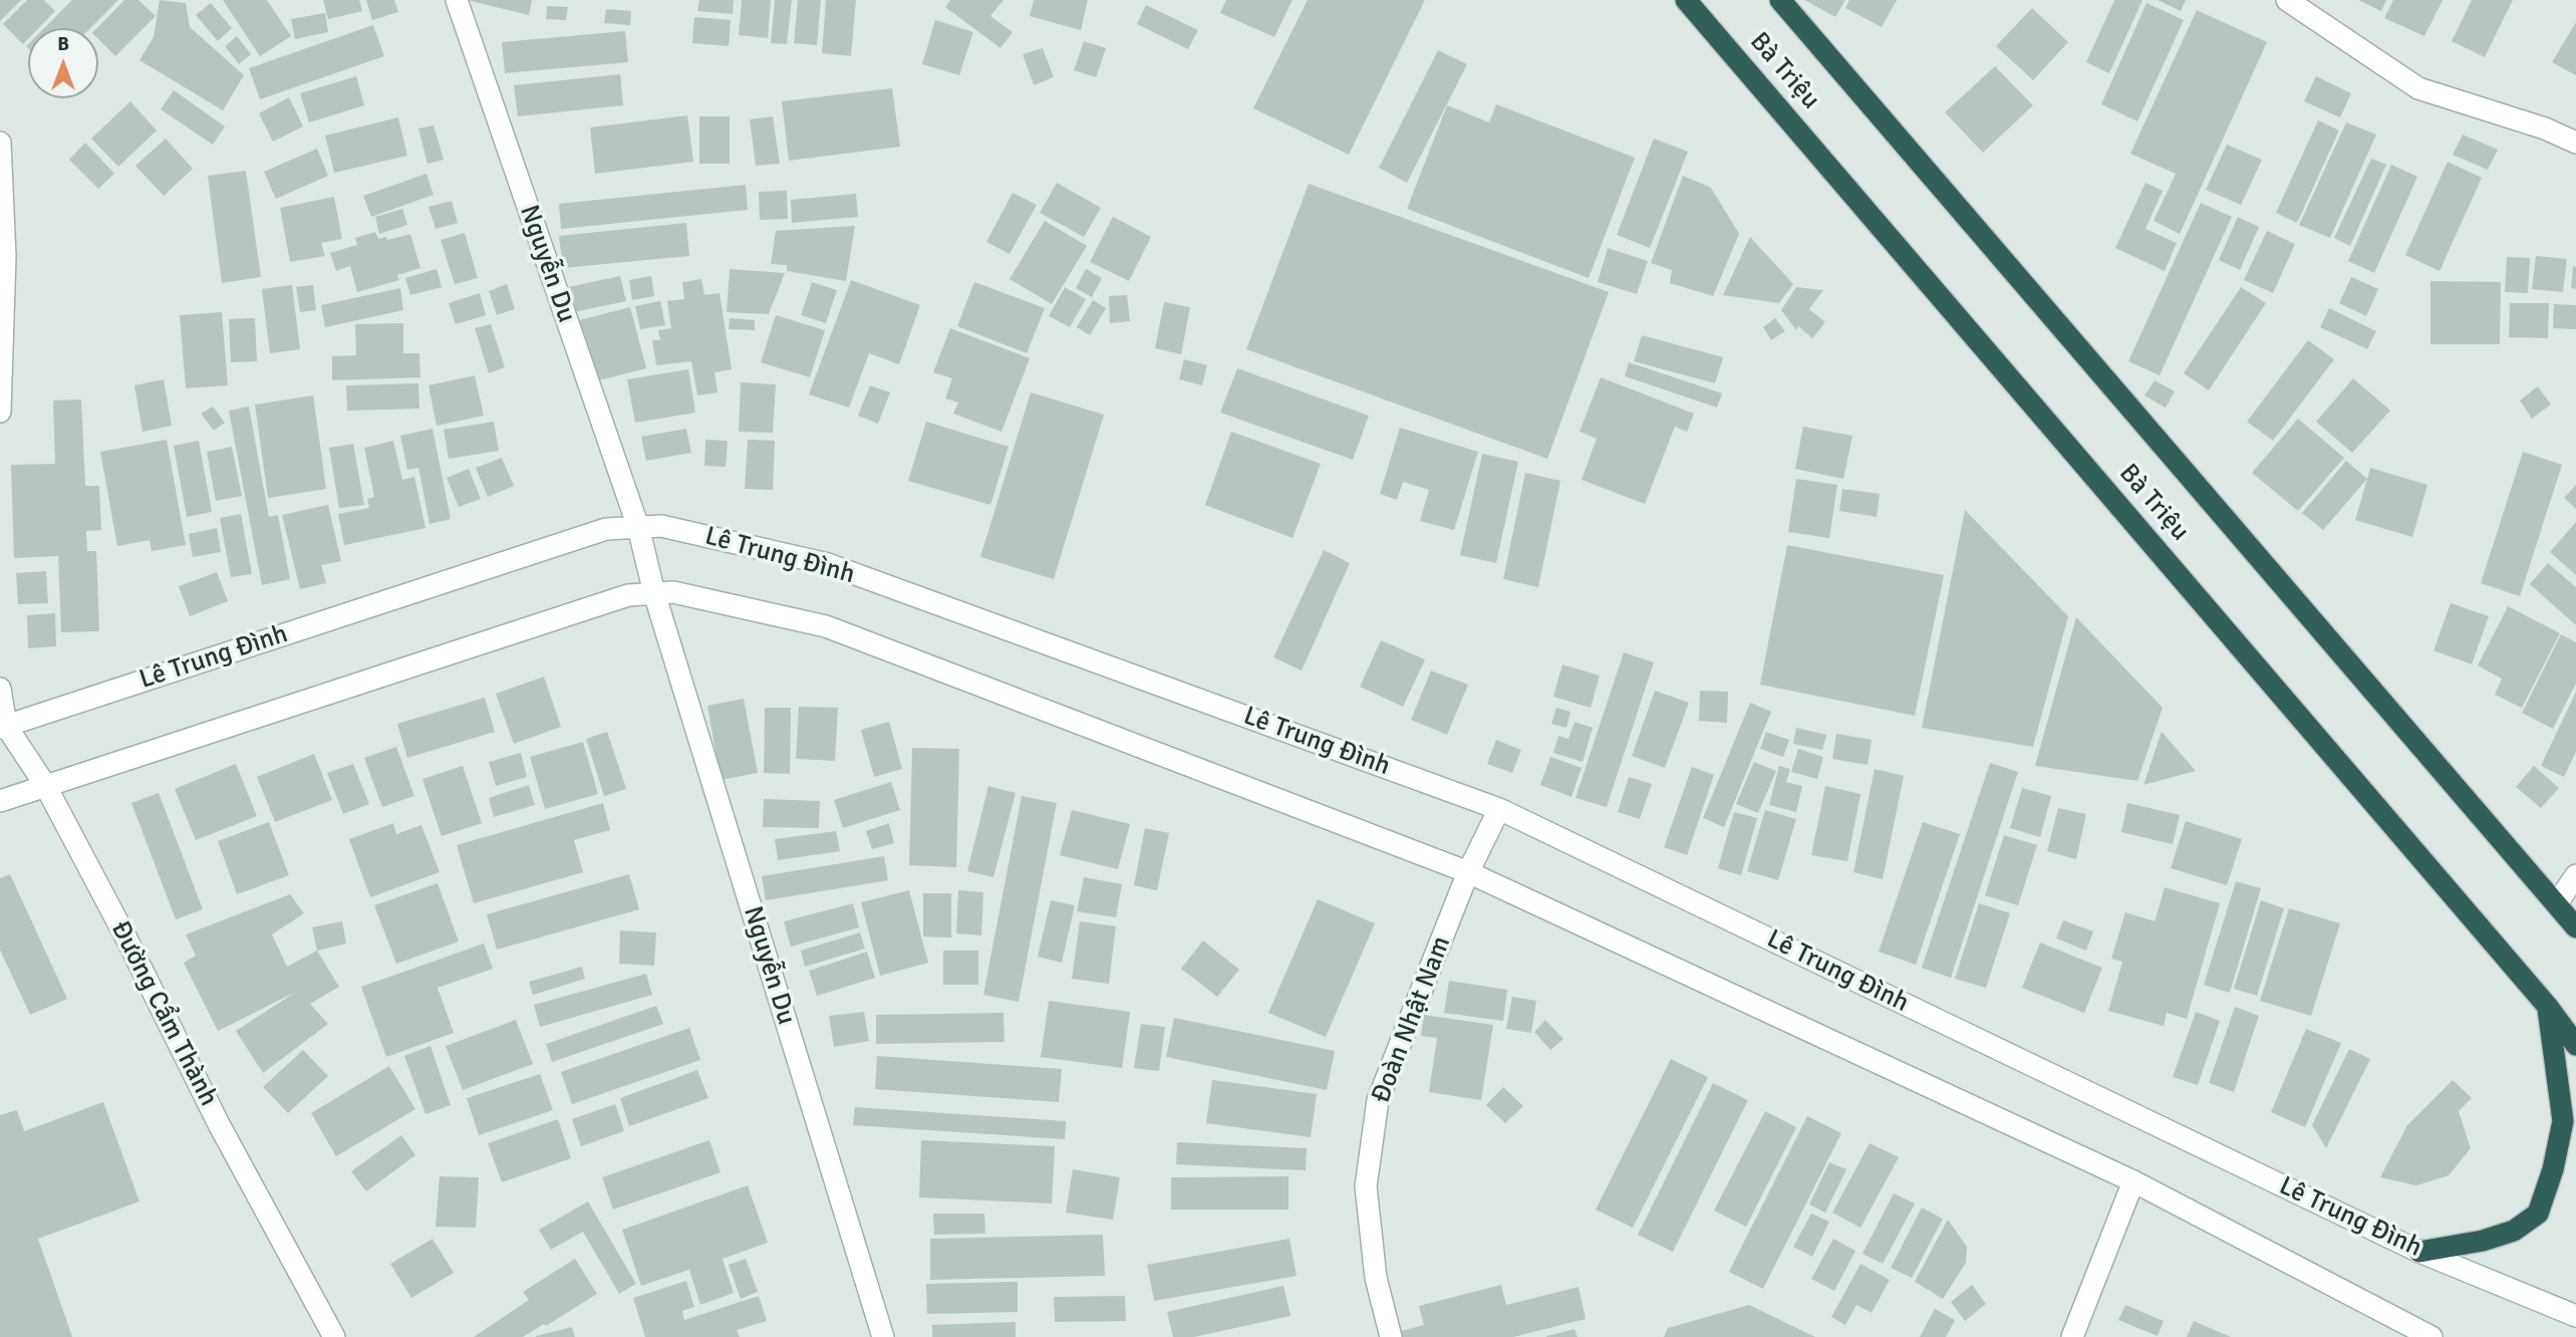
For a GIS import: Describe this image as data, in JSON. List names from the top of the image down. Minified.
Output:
{"streets":{"highway":["Bà Triệu"],"main road":["Nguyễn Du","Lê Trung Đình","Đường Cẩm Thành","Đoàn Nhật Nam"]},"crossings":[["Nguyễn Du","Lê Trung Đình"],["Lê Trung Đình","Đường Cẩm Thành"],["Lê Trung Đình","Đoàn Nhật Nam"]],"north":"top"}
